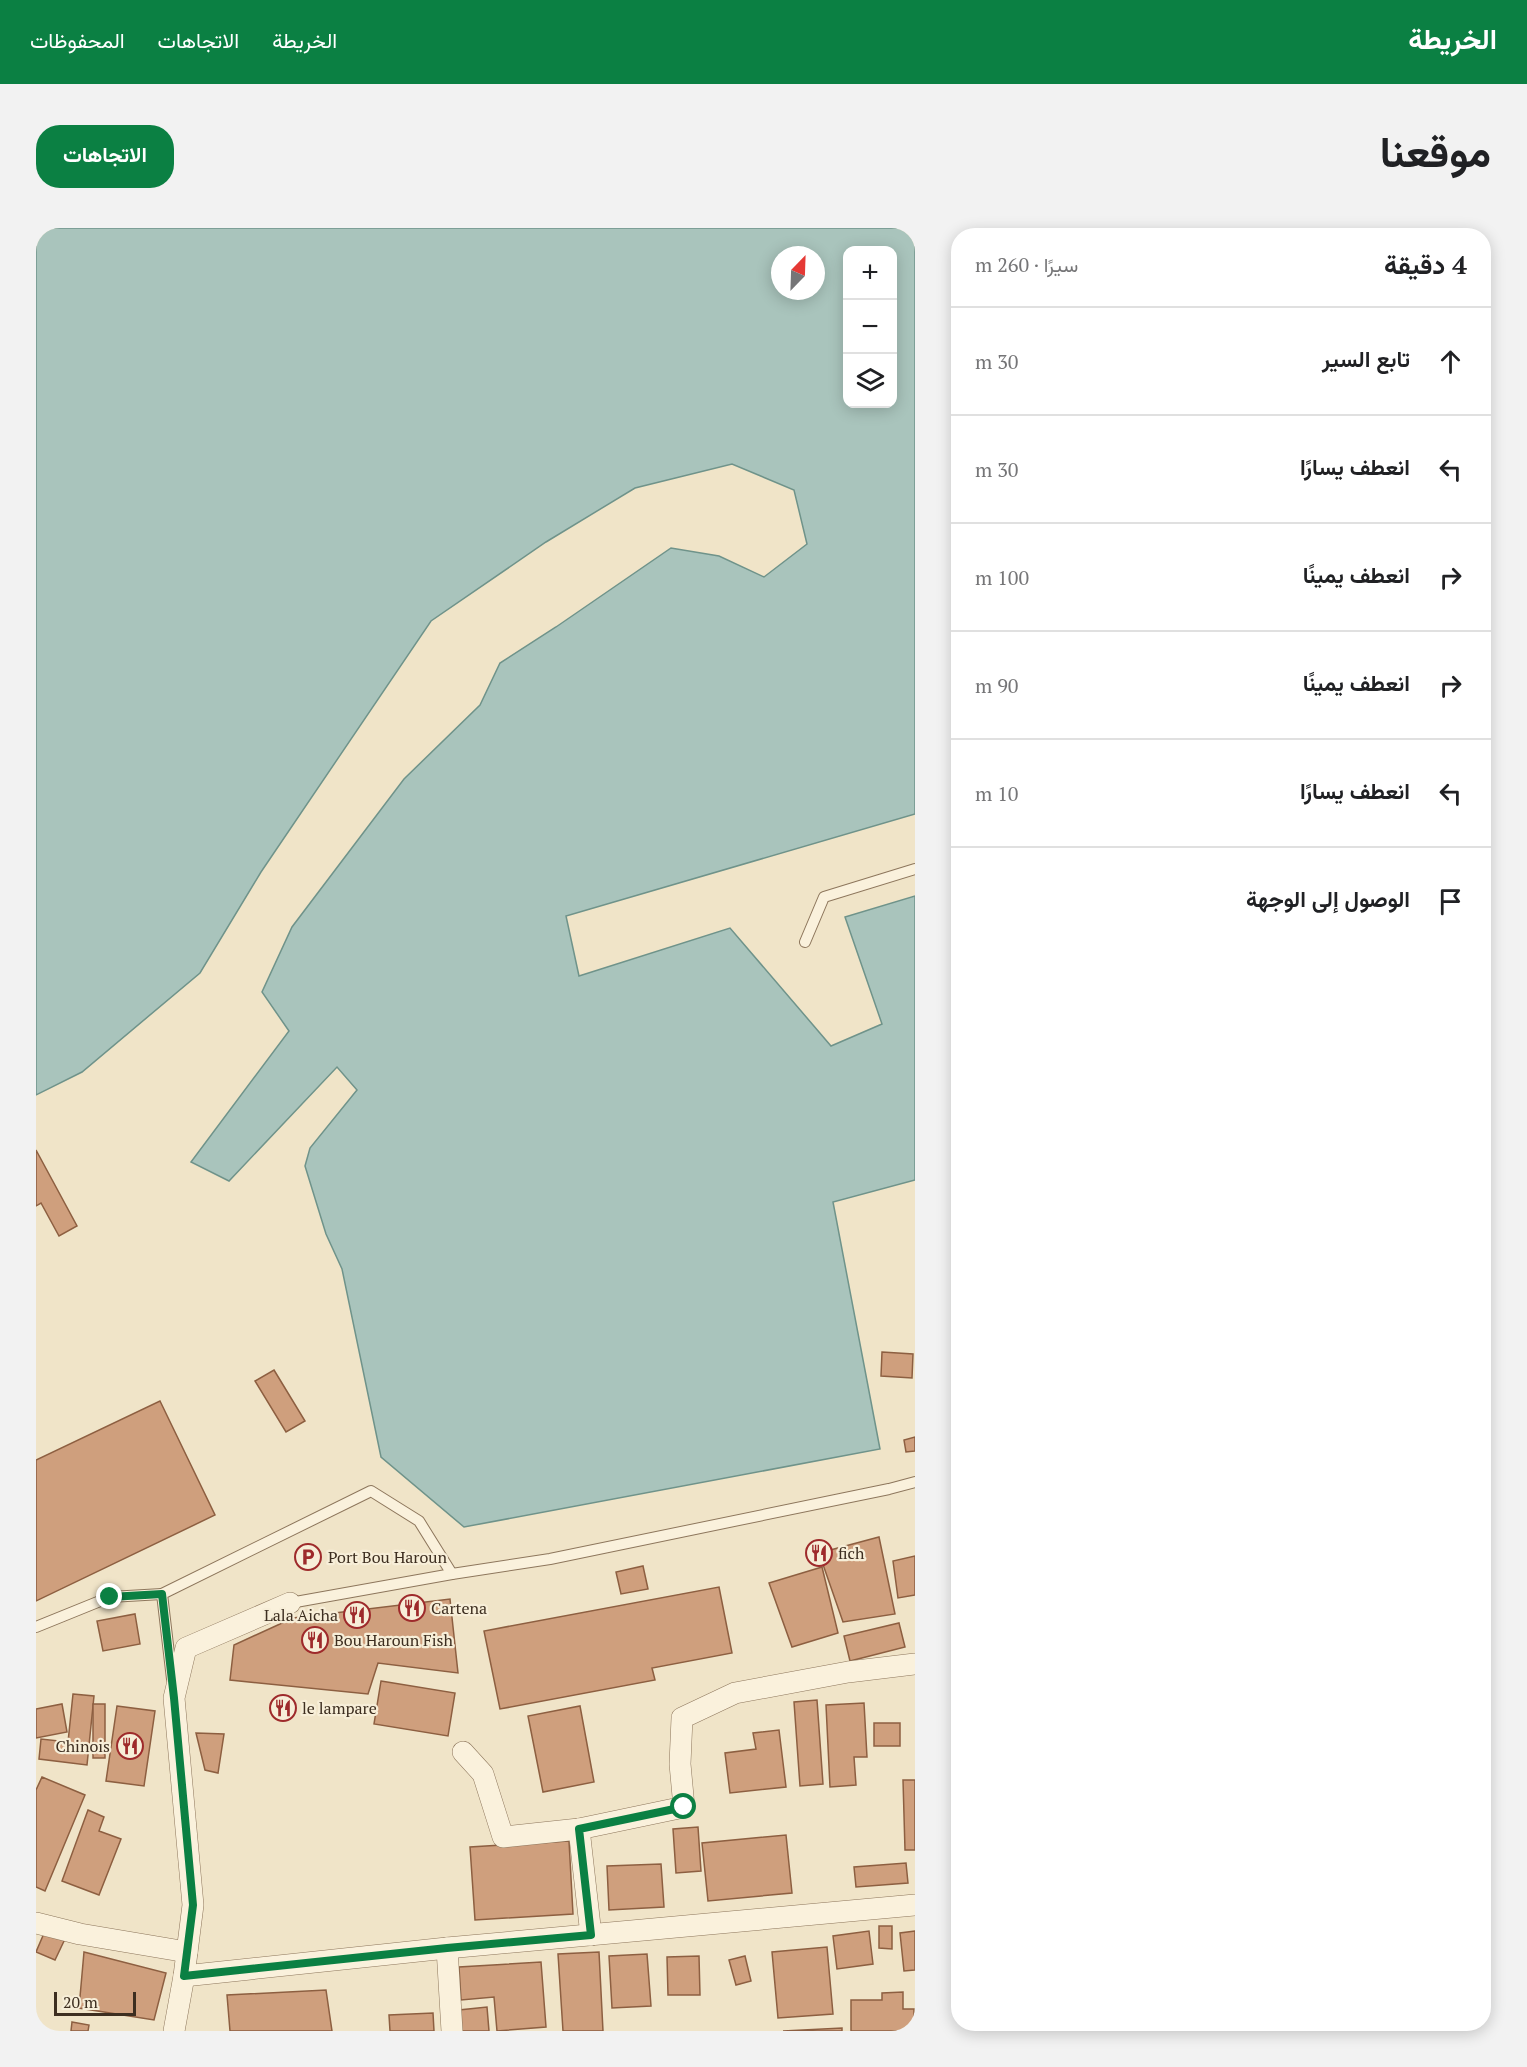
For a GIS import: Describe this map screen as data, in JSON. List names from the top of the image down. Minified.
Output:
{"places":{"restaurant":["fich","Cartena","Lala Aicha","Bou Haroun Fish","le lampare","Chinois"],"parking":["Port Bou Haroun"]},"scale_bar":"20 m","north":"top right","page":{"header":"الخريطة","nav":["الخريطة","الاتجاهات","المحفوظات"],"title":"موقعنا","buttons":"الاتجاهات","heading":["4 دقيقة","سيرًا · 260 m"],"map_buttons":["+","−"],"list":[["تابع السير","30 m"],["انعطف يسارًا","30 m"],["انعطف يمينًا","100 m"],["انعطف يمينًا","90 m"],["انعطف يسارًا","10 m"],"الوصول إلى الوجهة"],"scale":"20 m"}}
